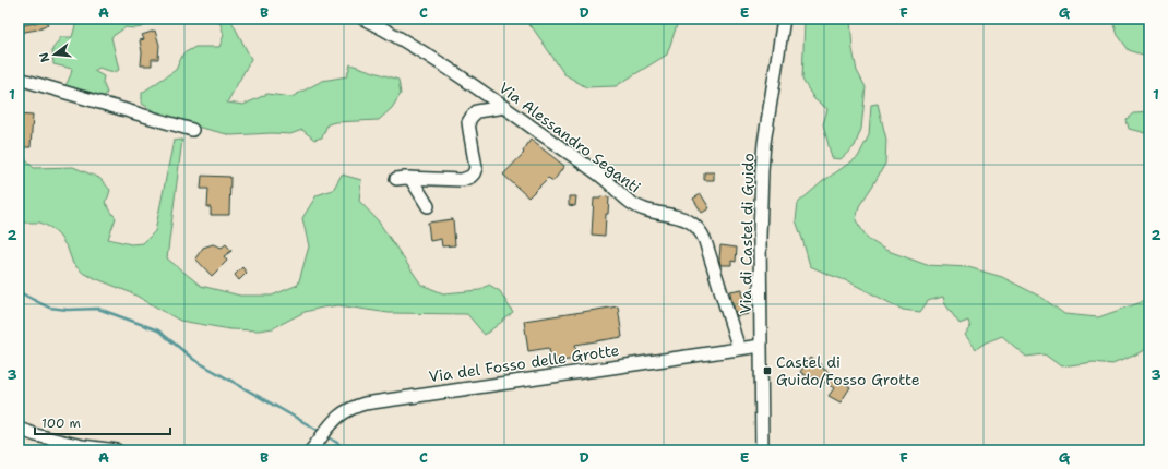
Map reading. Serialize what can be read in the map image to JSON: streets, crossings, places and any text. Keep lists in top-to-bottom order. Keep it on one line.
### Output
{"streets":{"street":["Via Alessandro Seganti","Via di Castel di Guido","Via del Fosso delle Grotte"]},"crossings":[["Via Alessandro Seganti","Via del Fosso delle Grotte"],["Via di Castel di Guido","Via del Fosso delle Grotte"]],"places":{"transit":["Castel di Guido/Fosso Grotte"]},"scale_bar":"100 m","north":"left","grid":{"columns":["A","B","C","D","E","F","G"],"rows":["1","2","3"]}}
